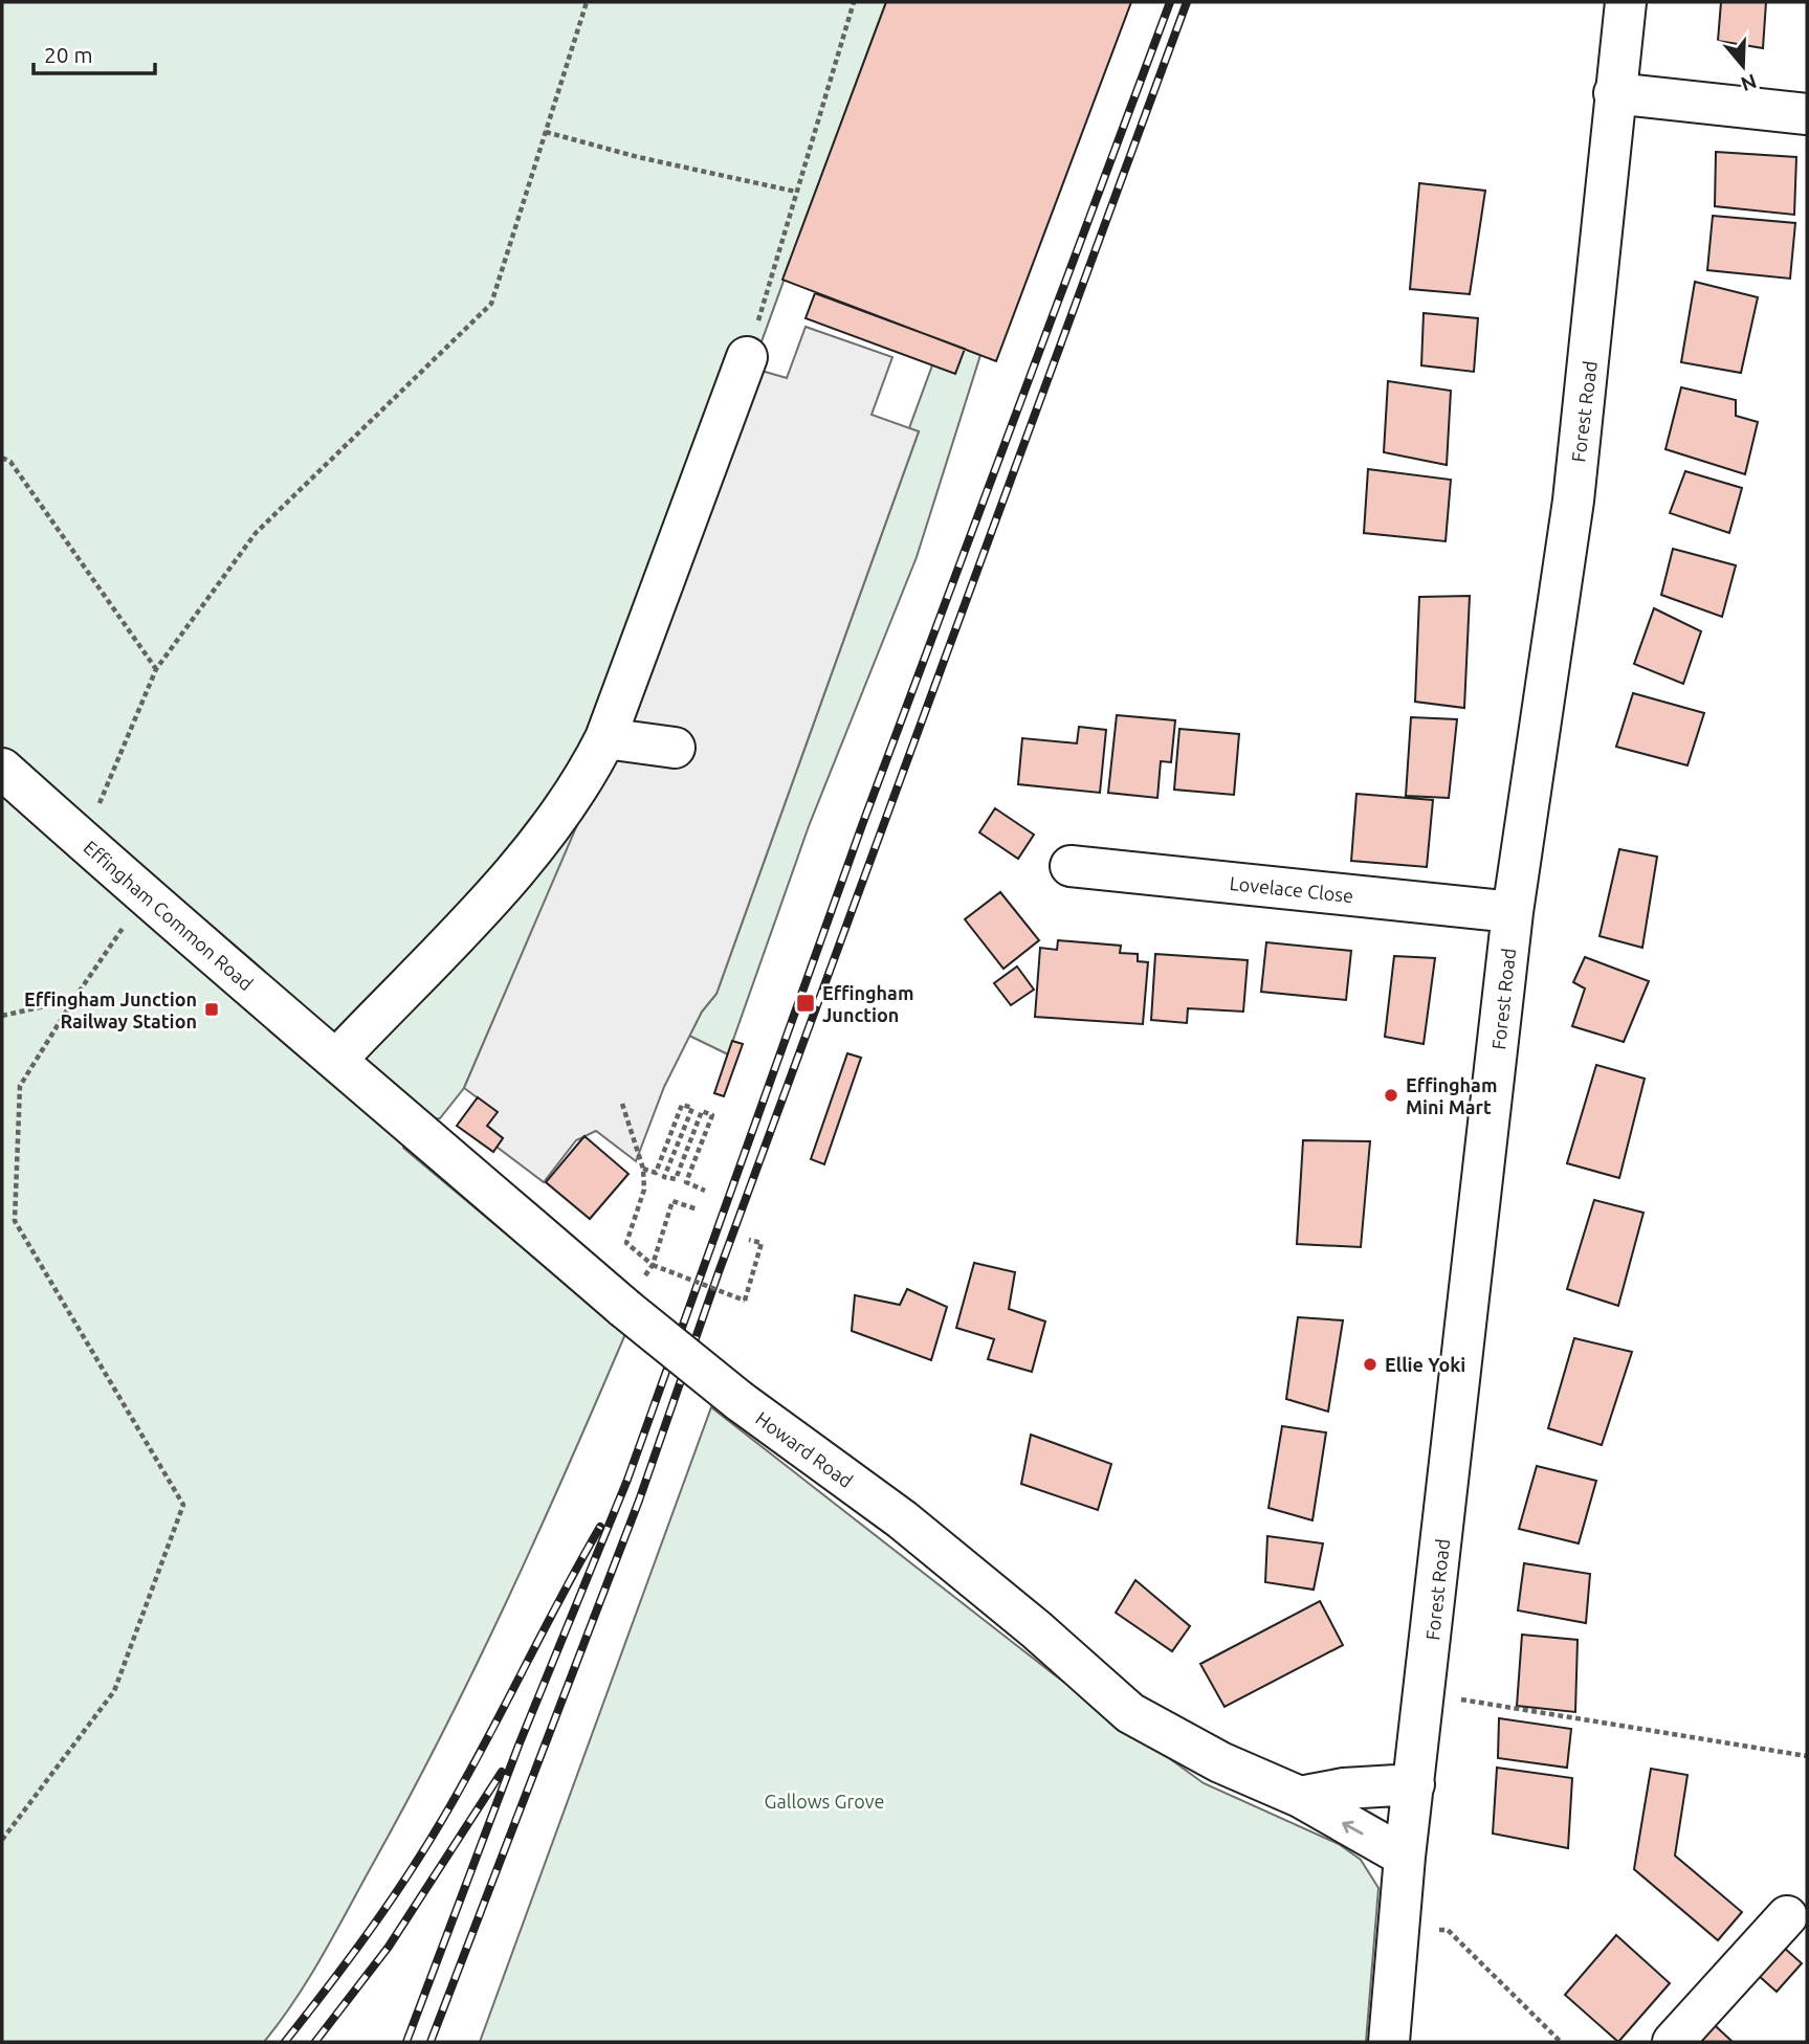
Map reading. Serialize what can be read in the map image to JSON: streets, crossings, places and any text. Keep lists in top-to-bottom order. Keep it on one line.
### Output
{"streets":{"street":["Forest Road","Lovelace Close","Effingham Common Road","Howard Road"]},"crossings":[["Forest Road","Lovelace Close"],["Forest Road","Howard Road"],["Effingham Common Road","Howard Road"]],"parks":["Gallows Grove"],"places":{"transit":["Effingham Junction","Effingham Junction Railway Station"],"other":["Effingham Mini Mart","Ellie Yoki"]},"scale_bar":"20 m","north":"bottom"}
